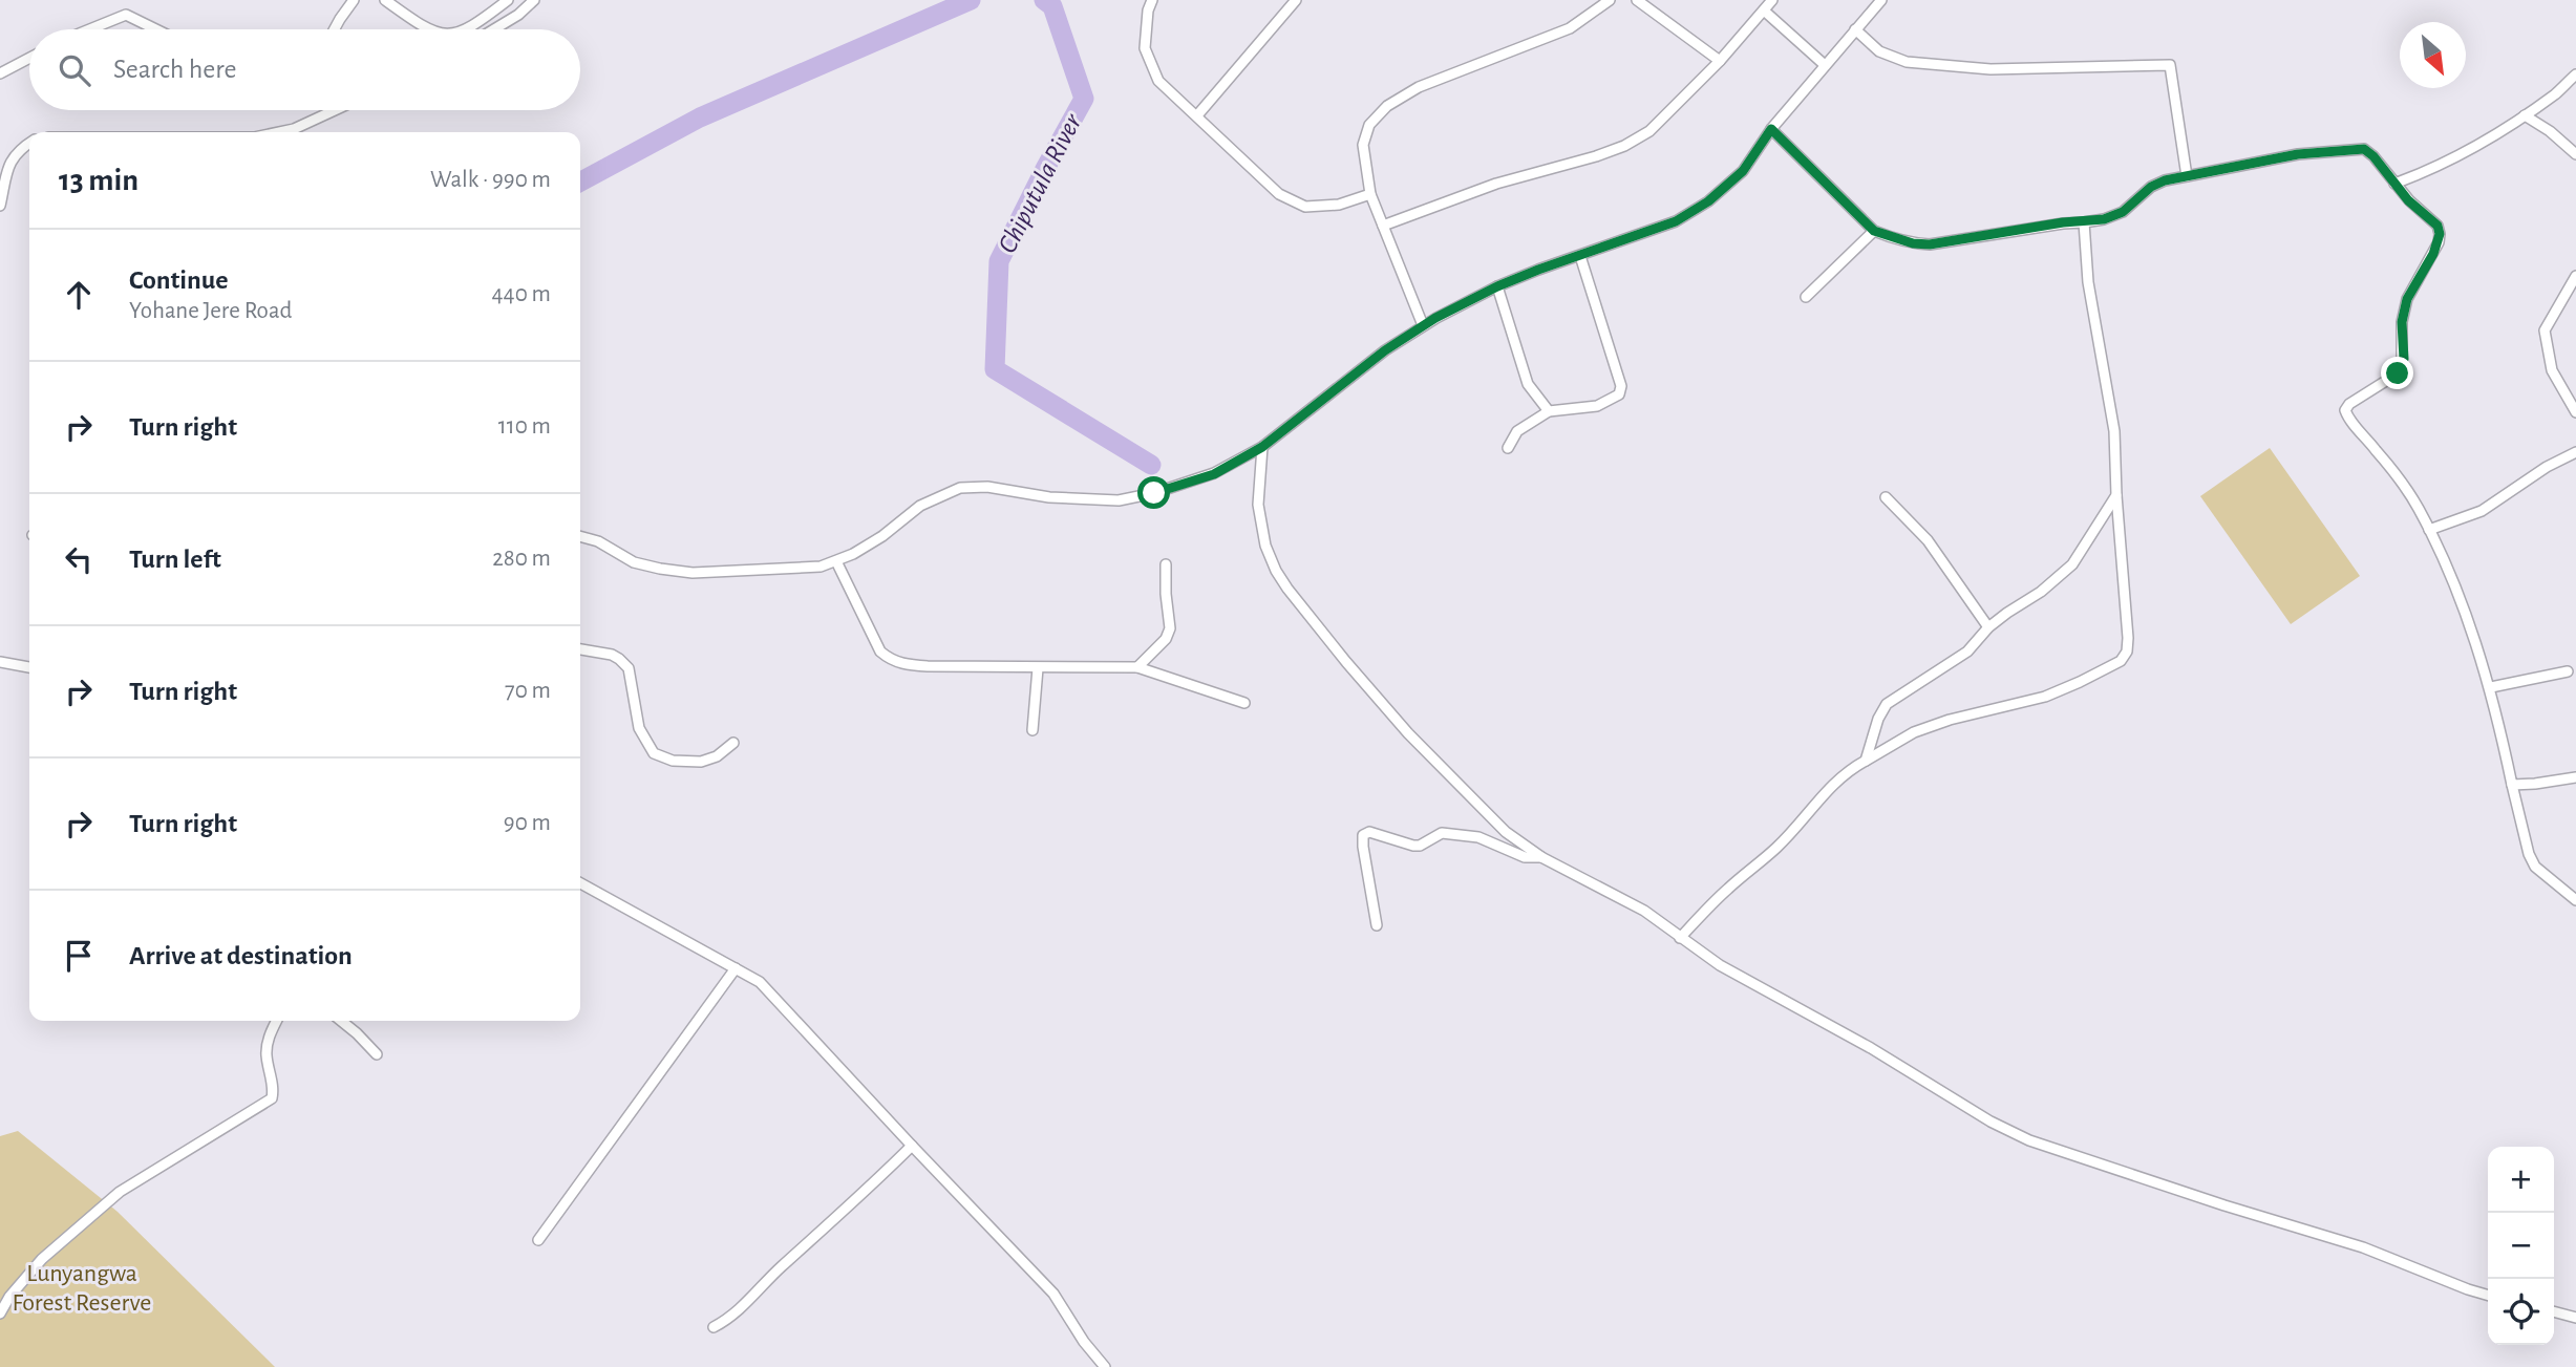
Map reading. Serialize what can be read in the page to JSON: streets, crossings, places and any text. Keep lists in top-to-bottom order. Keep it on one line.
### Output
{"water":["Chiputula River"],"parks":["Lunyangwa Forest Reserve"],"north":"bottom right","page":{"search":"Search here","heading":["13 min","Walk · 990 m"],"list":[["Continue","Yohane Jere Road","440 m"],["Turn right","110 m"],["Turn left","280 m"],["Turn right","70 m"],["Turn right","90 m"],"Arrive at destination"],"map_buttons":["+","−"]}}
